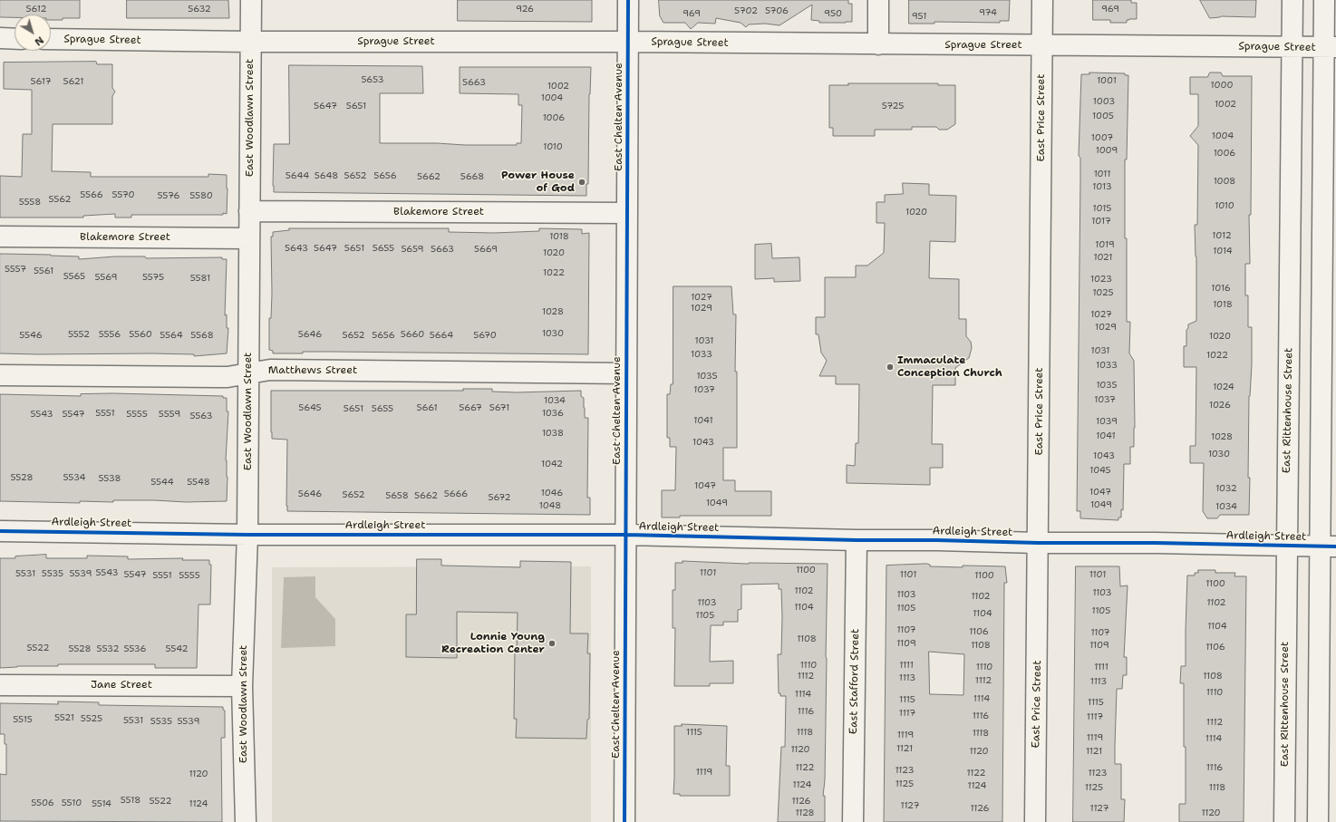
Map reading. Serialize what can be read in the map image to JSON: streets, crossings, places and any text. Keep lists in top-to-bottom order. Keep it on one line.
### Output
{"streets":{"street":["Sprague Street","East Chelten Avenue","East Woodlawn Street","East Price Street","Blakemore Street","Matthews Street","East Rittenhouse Street","Ardleigh Street","East Stafford Street","Jane Street"]},"crossings":[["Sprague Street","East Chelten Avenue"],["Sprague Street","East Woodlawn Street"],["Sprague Street","East Price Street"],["Sprague Street","East Rittenhouse Street"],["East Chelten Avenue","Blakemore Street"],["East Chelten Avenue","Matthews Street"],["East Chelten Avenue","Ardleigh Street"],["East Woodlawn Street","Blakemore Street"],["East Woodlawn Street","Matthews Street"],["East Woodlawn Street","Ardleigh Street"],["East Woodlawn Street","Jane Street"],["East Price Street","Ardleigh Street"],["East Rittenhouse Street","Ardleigh Street"],["Ardleigh Street","East Stafford Street"]],"places":["Power House of God","Immaculate Conception Church","Lonnie Young Recreation Center"],"house_numbers":["5612","5632","926","969","5702","5706","974","969","950","951","5653","1001","5617","5621","5663","1000","1002","1004","1003","1002","5647","5651","5725","1005","1006","1004","1007","1010","1009","1006","1011","5644","5648","5652","5656","5662","5668","1008","1013","5566","5570","5576","5580","5562","5558","1010","1015","1020","1017","1012","1018","1019","5643","5647","5651","5655","5659","5663","5669","1014","1020","1021","5557","5561","1022","5565","5569","5575","5581","1023","1016","1025","1027","1018","1029","1028","1027","1029","1030","5552","5556","5560","5646","5660","5546","5564","5568","5652","5656","5664","5670","1020","1031","1031","1033","1022","1033","1035","1035","1024","1037","1037","1034","1026","5645","5661","5667","5671","5651","5655","5551","1036","5543","5547","5555","5559","5563","1041","1039","1038","1041","1028","1043","1030","1043","1042","1045","5528","5534","5538","5544","5548","1047","1032","1047","1046","5646","5666","5652","5658","5662","5672","1049","1049","1048","1034","1100","5543","1101","5531","5535","5539","5547","1101","1101","5551","5555","1100","1100","1102","1103","1103","1102","1103","1102","1104","1105","1105","1104","1105","1104","1107","1106","1107","1108","1109","1108","1109","1106","5522","5528","5532","5536","5542","1110","1111","1110","1111","1112","1108","1113","1112","1113","1110","1114","1114","1115","1115","1116","1117","1116","1117","5521","5525","5515","5531","5535","5539","1112","1115","1118","1118","1119","1119","1114","1121","1120","1120","1121","1122","1116","1123","1119","1122","1123","1120","1125","1124","1124","1125","1118","5518","5522","1126","5506","5510","5514","1124","1127","1126","1127","1128","1120"],"north":"bottom right"}
